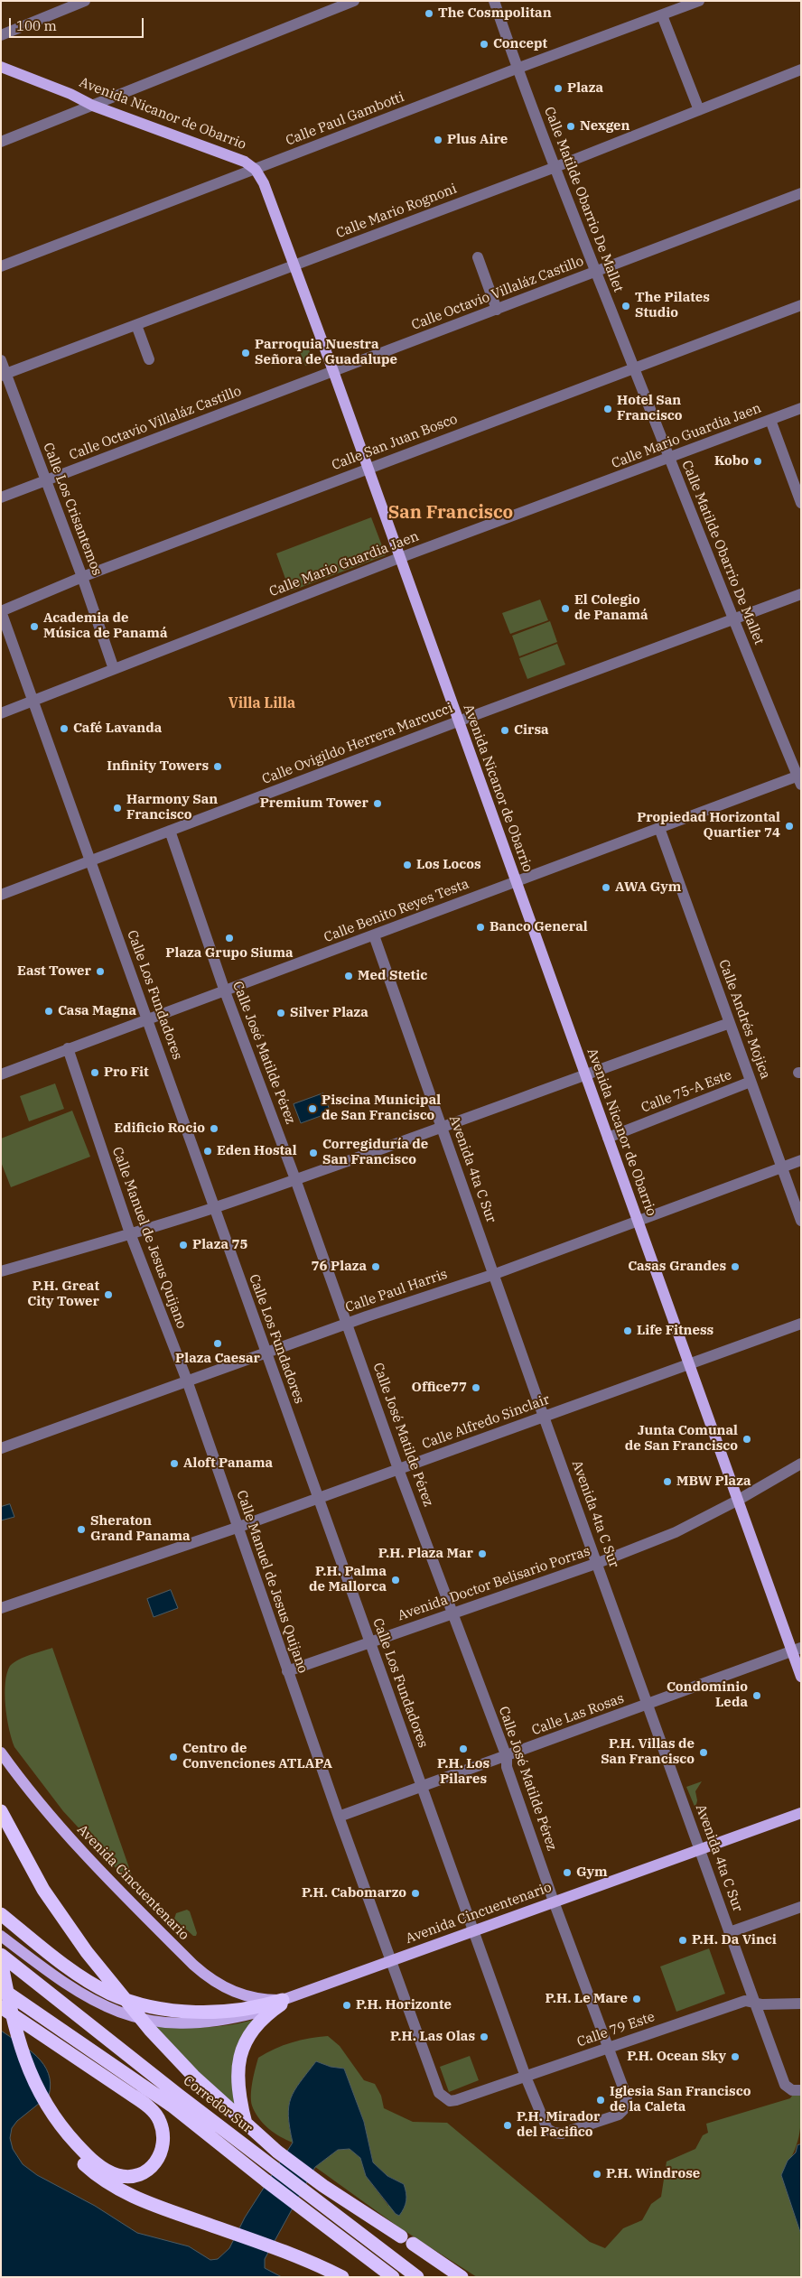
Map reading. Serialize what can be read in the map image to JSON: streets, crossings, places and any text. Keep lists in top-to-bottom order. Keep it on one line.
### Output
{"streets":{"highway":["Corredor Sur"],"main road":["Avenida Nicanor de Obarrio","Avenida Cincuentenario"],"street":["Calle Paul Gambotti","Calle Matilde Obarrio De Mallet","Calle Mario Rognoni","Calle Octavio Villaláz Castillo","Calle Mario Guardia Jaen","Calle San Juan Bosco","Calle Los Crisantemos","Calle Ovigildo Herrera Marcucci","Calle Benito Reyes Testa","Calle Los Fundadores","Calle Andrés Mojica","Calle José Matilde Pérez","Calle 75-A Este","Avenida 4ta C Sur","Calle Manuel de Jesus Quijano","Calle Paul Harris","Calle Alfredo Sinclair","Avenida Doctor Belisario Porras","Calle Las Rosas","Calle 79 Este"]},"crossings":[["Avenida Nicanor de Obarrio","Calle Paul Gambotti"],["Avenida Nicanor de Obarrio","Calle Mario Rognoni"],["Avenida Nicanor de Obarrio","Calle Octavio Villaláz Castillo"],["Avenida Nicanor de Obarrio","Calle Mario Guardia Jaen"],["Avenida Nicanor de Obarrio","Calle San Juan Bosco"],["Avenida Nicanor de Obarrio","Calle Ovigildo Herrera Marcucci"],["Avenida Nicanor de Obarrio","Calle Benito Reyes Testa"],["Avenida Nicanor de Obarrio","Calle 75-A Este"],["Avenida Nicanor de Obarrio","Calle Paul Harris"],["Avenida Nicanor de Obarrio","Calle Alfredo Sinclair"],["Avenida Nicanor de Obarrio","Avenida Doctor Belisario Porras"],["Avenida Nicanor de Obarrio","Calle Las Rosas"],["Calle Paul Gambotti","Calle Matilde Obarrio De Mallet"],["Calle Matilde Obarrio De Mallet","Calle Mario Rognoni"],["Calle Matilde Obarrio De Mallet","Calle Octavio Villaláz Castillo"],["Calle Matilde Obarrio De Mallet","Calle Mario Guardia Jaen"],["Calle Matilde Obarrio De Mallet","Calle San Juan Bosco"],["Calle Matilde Obarrio De Mallet","Calle Ovigildo Herrera Marcucci"],["Calle Matilde Obarrio De Mallet","Calle Benito Reyes Testa"],["Calle Mario Rognoni","Calle Los Crisantemos"],["Calle Octavio Villaláz Castillo","Calle Los Crisantemos"],["Calle Mario Guardia Jaen","Calle Los Crisantemos"],["Calle Mario Guardia Jaen","Calle Los Fundadores"],["Calle San Juan Bosco","Calle Los Crisantemos"],["Calle San Juan Bosco","Calle Los Fundadores"],["Calle Ovigildo Herrera Marcucci","Calle Los Fundadores"],["Calle Ovigildo Herrera Marcucci","Calle José Matilde Pérez"],["Calle Benito Reyes Testa","Calle Los Fundadores"],["Calle Benito Reyes Testa","Calle Andrés Mojica"],["Calle Benito Reyes Testa","Calle José Matilde Pérez"],["Calle Benito Reyes Testa","Avenida 4ta C Sur"],["Calle Benito Reyes Testa","Calle Manuel de Jesus Quijano"],["Calle Los Fundadores","Calle José Matilde Pérez"],["Calle Los Fundadores","Calle Paul Harris"],["Calle Los Fundadores","Calle Alfredo Sinclair"],["Calle Los Fundadores","Avenida Doctor Belisario Porras"],["Calle Los Fundadores","Calle Las Rosas"],["Calle Los Fundadores","Avenida Cincuentenario"],["Calle Los Fundadores","Calle 79 Este"],["Calle Andrés Mojica","Calle 75-A Este"],["Calle Andrés Mojica","Calle Paul Harris"],["Calle José Matilde Pérez","Calle Paul Harris"],["Calle José Matilde Pérez","Calle Alfredo Sinclair"],["Calle José Matilde Pérez","Avenida Doctor Belisario Porras"],["Calle José Matilde Pérez","Calle Las Rosas"],["Calle José Matilde Pérez","Avenida Cincuentenario"],["Calle José Matilde Pérez","Calle 79 Este"],["Avenida 4ta C Sur","Calle Paul Harris"],["Avenida 4ta C Sur","Calle Alfredo Sinclair"],["Avenida 4ta C Sur","Avenida Doctor Belisario Porras"],["Avenida 4ta C Sur","Calle Las Rosas"],["Avenida 4ta C Sur","Avenida Cincuentenario"],["Avenida 4ta C Sur","Calle 79 Este"],["Calle Manuel de Jesus Quijano","Calle Paul Harris"],["Calle Manuel de Jesus Quijano","Calle Alfredo Sinclair"],["Calle Manuel de Jesus Quijano","Avenida Doctor Belisario Porras"],["Calle Manuel de Jesus Quijano","Calle Las Rosas"],["Calle Manuel de Jesus Quijano","Avenida Cincuentenario"],["Calle Manuel de Jesus Quijano","Calle 79 Este"]],"districts":["San Francisco","Villa Lilla"],"places":["The Cosmpolitan","Concept","Plaza","Nexgen","Plus Aire","The Pilates Studio","Parroquia Nuestra Señora de Guadalupe","Hotel San Francisco","Kobo","El Colegio de Panamá","Academia de Música de Panamá","Café Lavanda","Cirsa","Infinity Towers","Premium Tower","Harmony San Francisco","Propiedad Horizontal Quartier 74","Los Locos","AWA Gym","Banco General","Plaza Grupo Siuma","East Tower","Med Stetic","Casa Magna","Silver Plaza","Pro Fit","Piscina Municipal de San Francisco","Edificio Rocio","Eden Hostal","Corregiduría de San Francisco","Plaza 75","76 Plaza","Casas Grandes","P.H. Great City Tower","Life Fitness","Plaza Caesar","Office77","Junta Comunal de San Francisco","Aloft Panama","MBW Plaza","Sheraton Grand Panama","P.H. Plaza Mar","P.H. Palma de Mallorca","Condominio Leda","P.H. Los Pilares","P.H. Villas de San Francisco","Centro de Convenciones ATLAPA","Gym","P.H. Cabomarzo","P.H. Da Vinci","P.H. Le Mare","P.H. Horizonte","P.H. Las Olas","P.H. Ocean Sky","Iglesia San Francisco de la Caleta","P.H. Mirador del Pacifico","P.H. Windrose"],"scale_bar":"100 m"}
